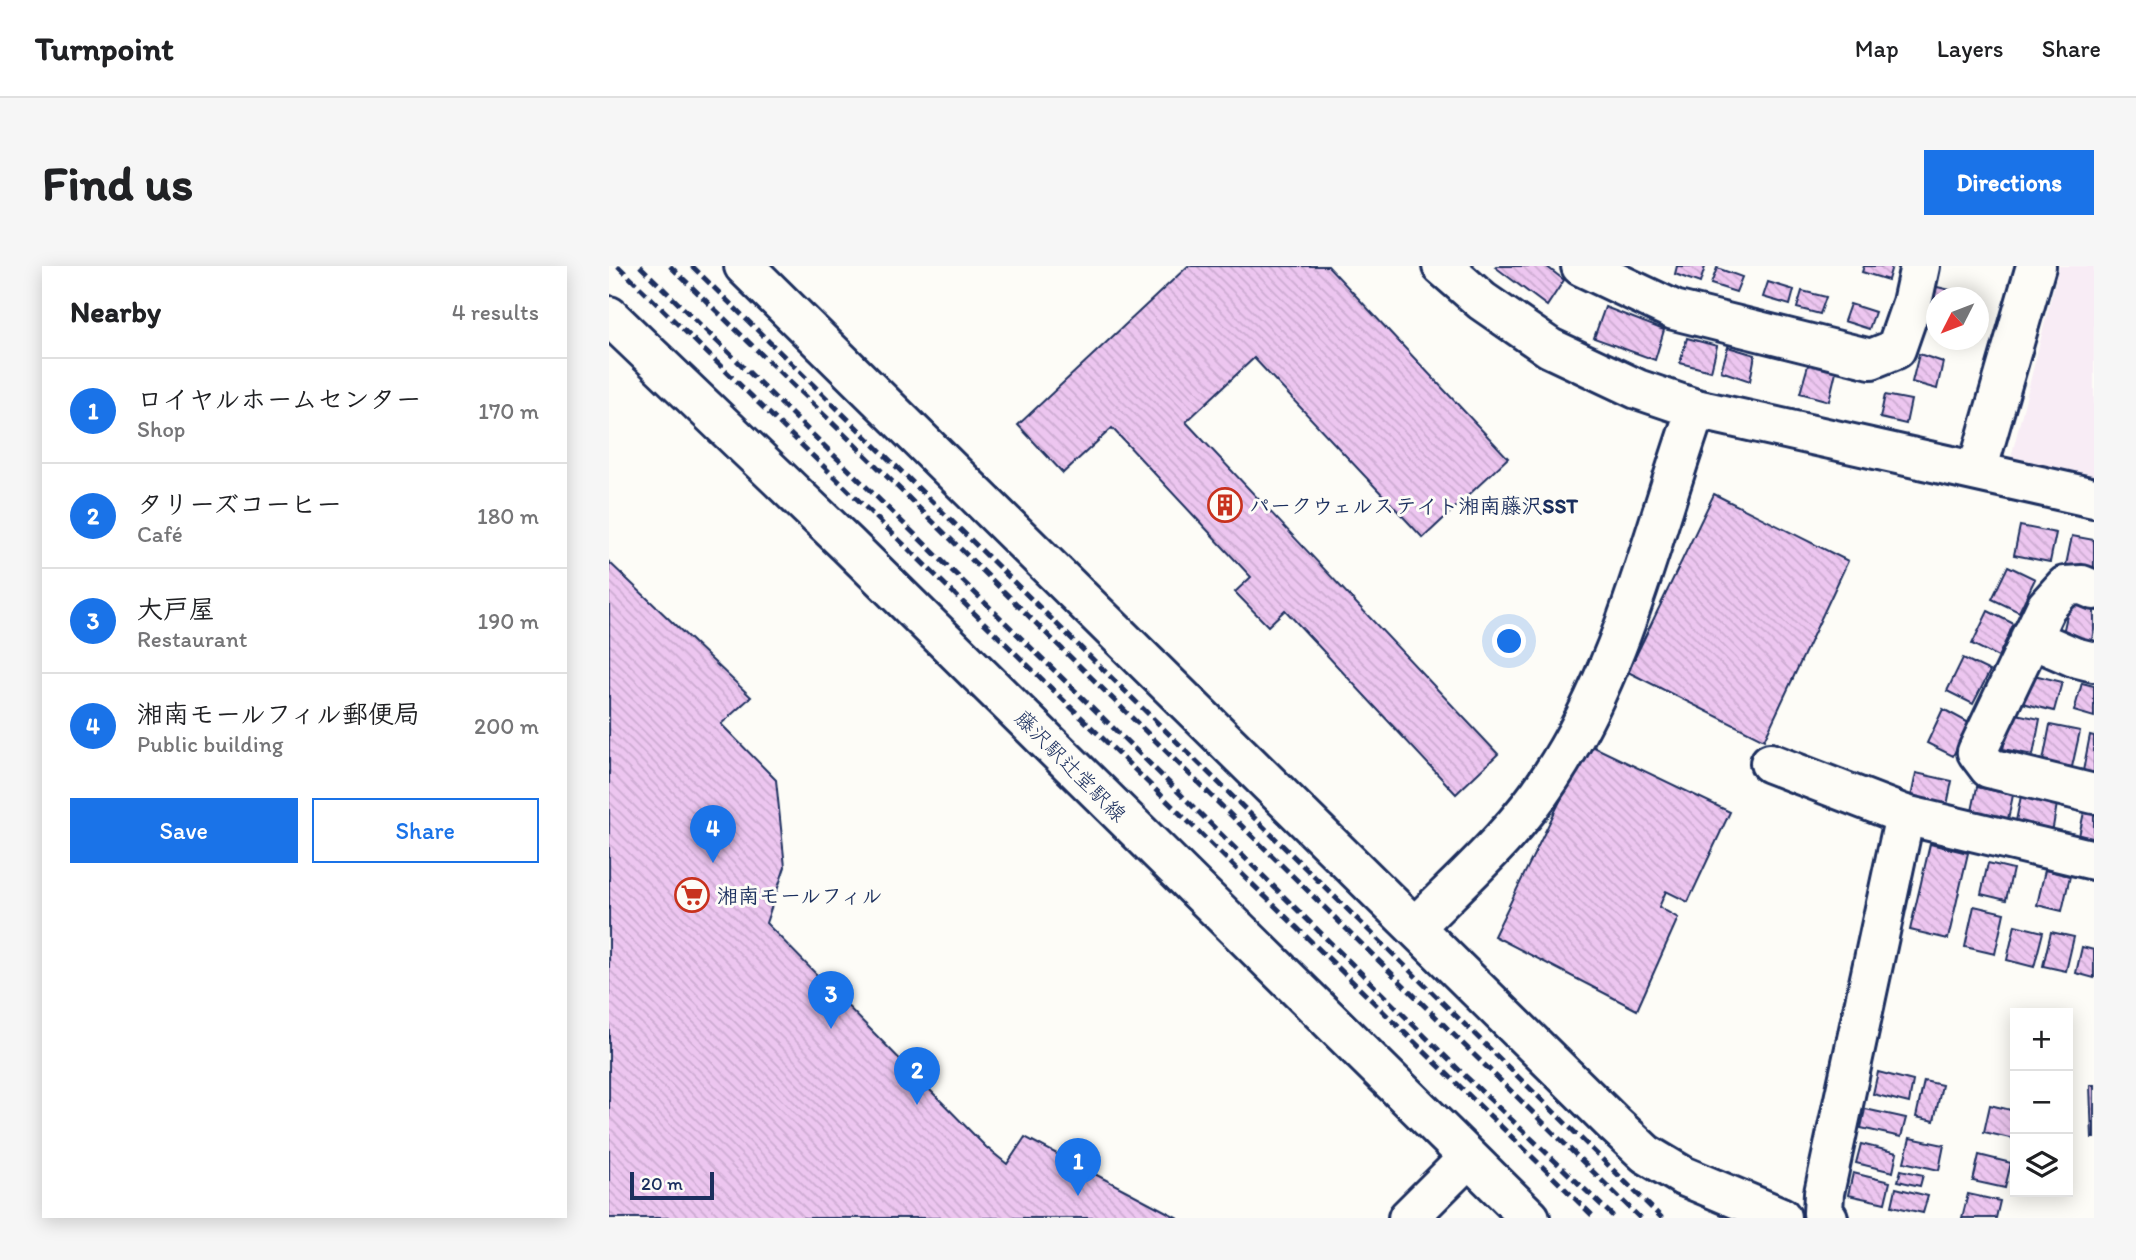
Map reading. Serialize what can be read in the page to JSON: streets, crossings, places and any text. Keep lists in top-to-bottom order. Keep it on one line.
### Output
{"streets":{"street":["藤沢駅辻堂駅線"]},"places":{"building":["パークウェルステイト湘南藤沢SST"],"supermarket":["湘南モールフィル"]},"scale_bar":"20 m","north":"bottom left","page":{"header":"Turnpoint","nav":["Map","Layers","Share"],"buttons":["Directions",["Save","Share"]],"title":"Find us","heading":["Nearby","4 results"],"list":[{"mark":"1","name":"ロイヤルホームセンター","note":"Shop","value":"170 m"},{"mark":"2","name":"タリーズコーヒー","note":"Café","value":"180 m"},{"mark":"3","name":"大戸屋","note":"Restaurant","value":"190 m"},{"mark":"4","name":"湘南モールフィル郵便局","note":"Public building","value":"200 m"}],"pins":["4","3","2","1"],"map_buttons":["+","−"],"scale":"20 m"}}
